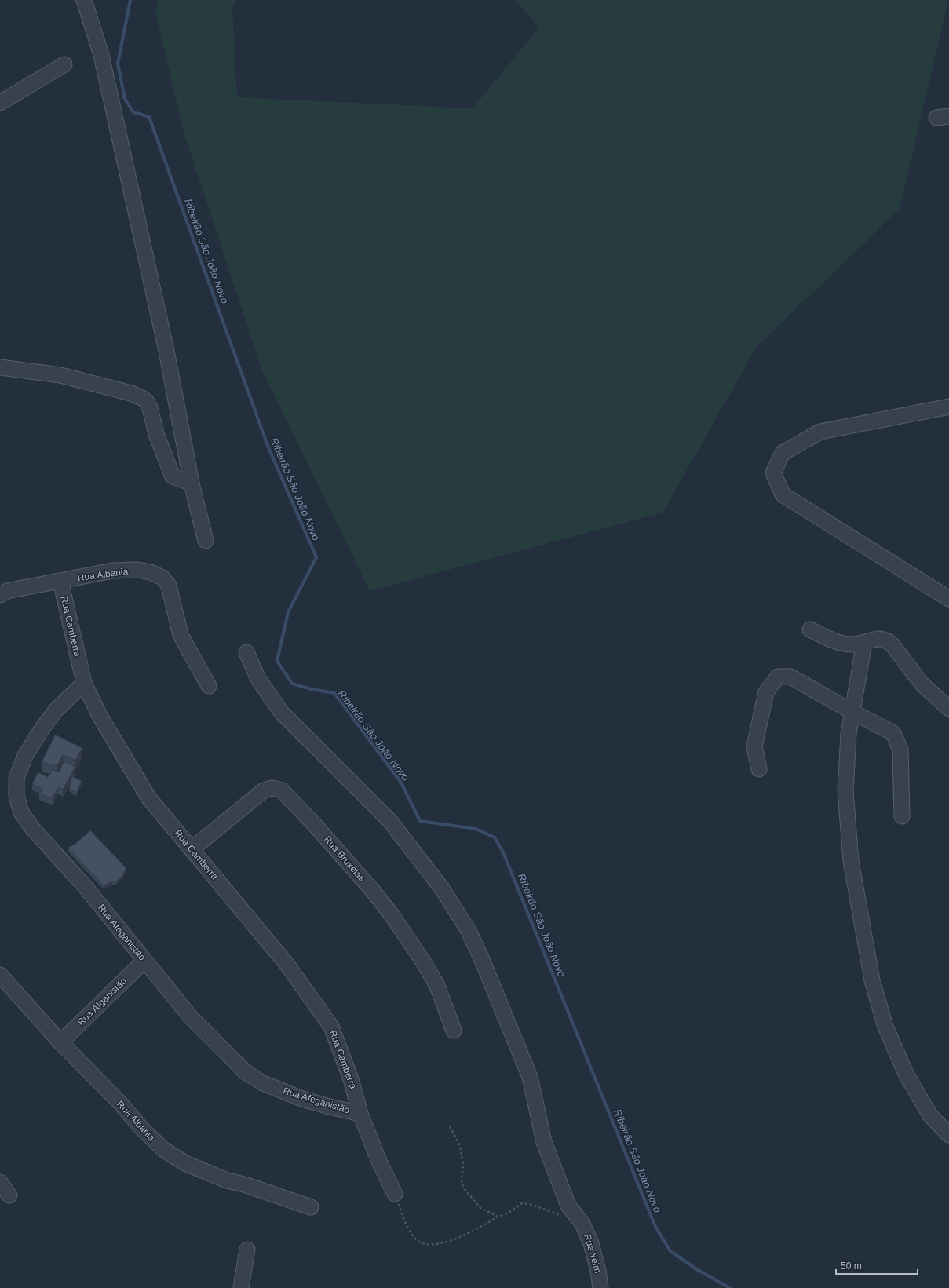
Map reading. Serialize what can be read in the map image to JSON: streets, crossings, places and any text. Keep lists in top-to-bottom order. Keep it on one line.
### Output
{"streets":{"street":["Rua Albania","Rua Camberra","Rua Bruxelas","Rua Afeganistão","Rua Afganistão","Rua Yeim"]},"crossings":[["Rua Albania","Rua Camberra"],["Rua Albania","Rua Afganistão"],["Rua Camberra","Rua Bruxelas"],["Rua Camberra","Rua Afeganistão"],["Rua Afeganistão","Rua Afganistão"]],"water":["Ribeirão São João Novo"],"scale_bar":"50 m"}
